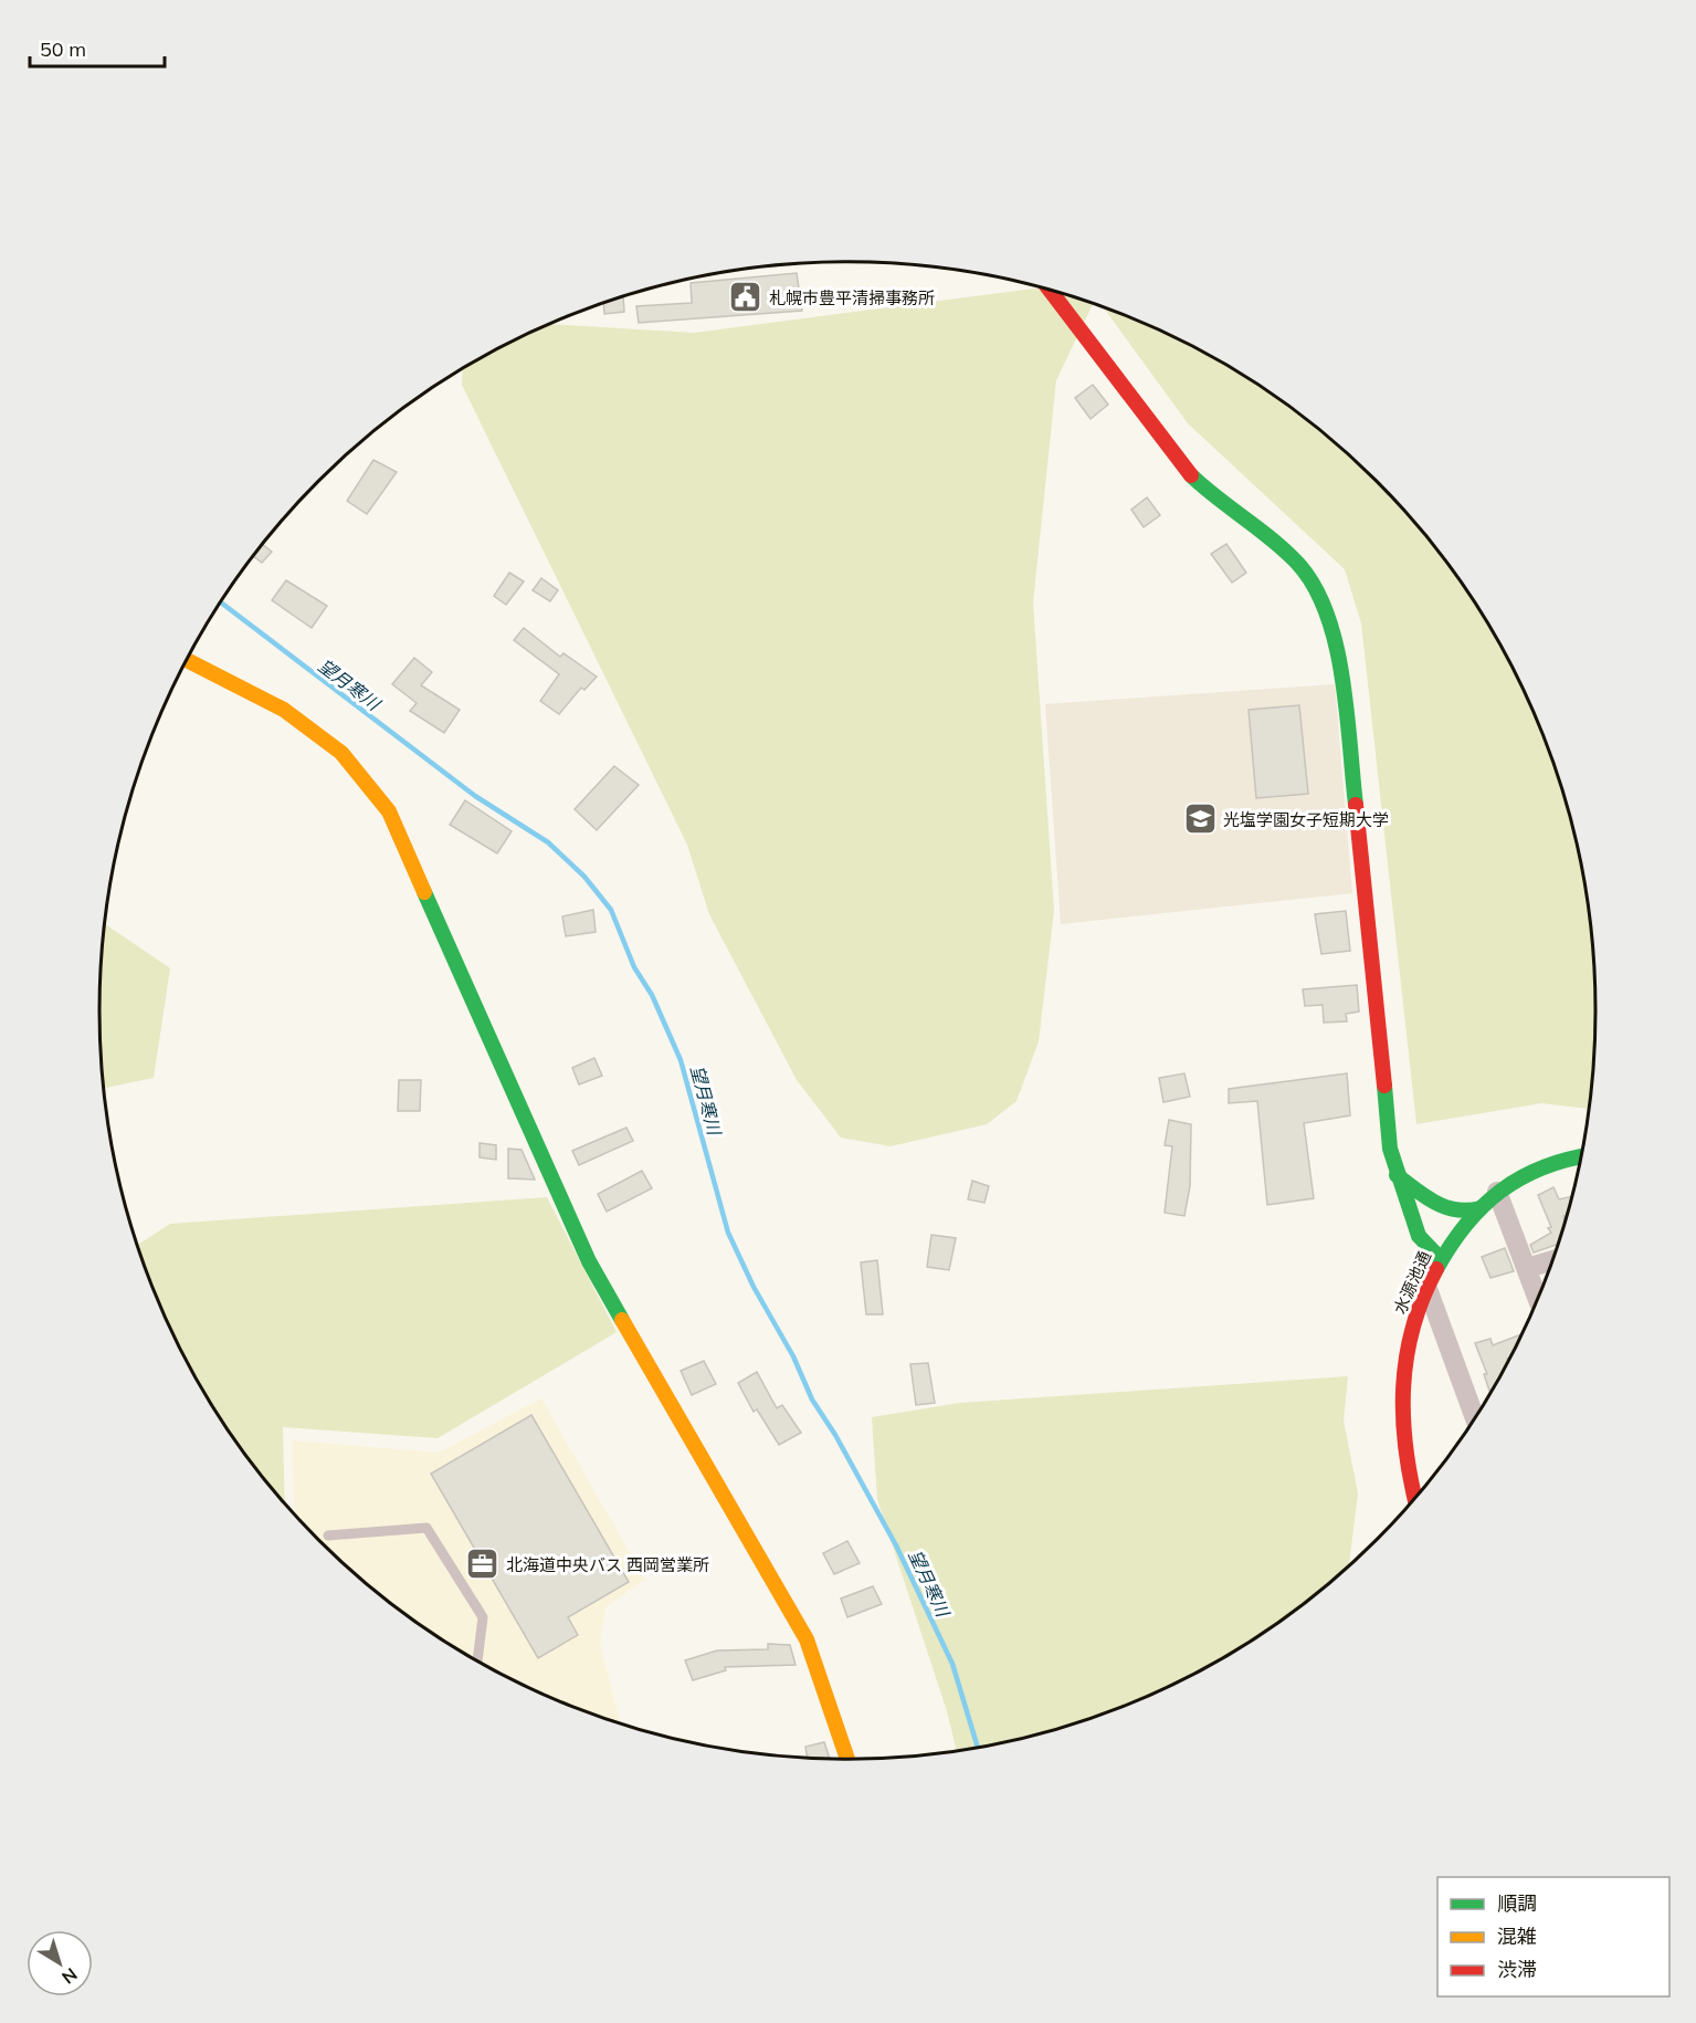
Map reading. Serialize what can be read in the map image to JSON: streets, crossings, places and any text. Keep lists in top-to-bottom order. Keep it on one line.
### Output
{"streets":{"street":["水源池通"]},"water":["望月寒川"],"places":{"public building":["札幌市豊平清掃事務所"],"school or university":["光塩学園女子短期大学"],"office":["北海道中央バス 西岡営業所"]},"legend":["順調","混雑","渋滞"],"scale_bar":"50 m","north":"bottom right"}
